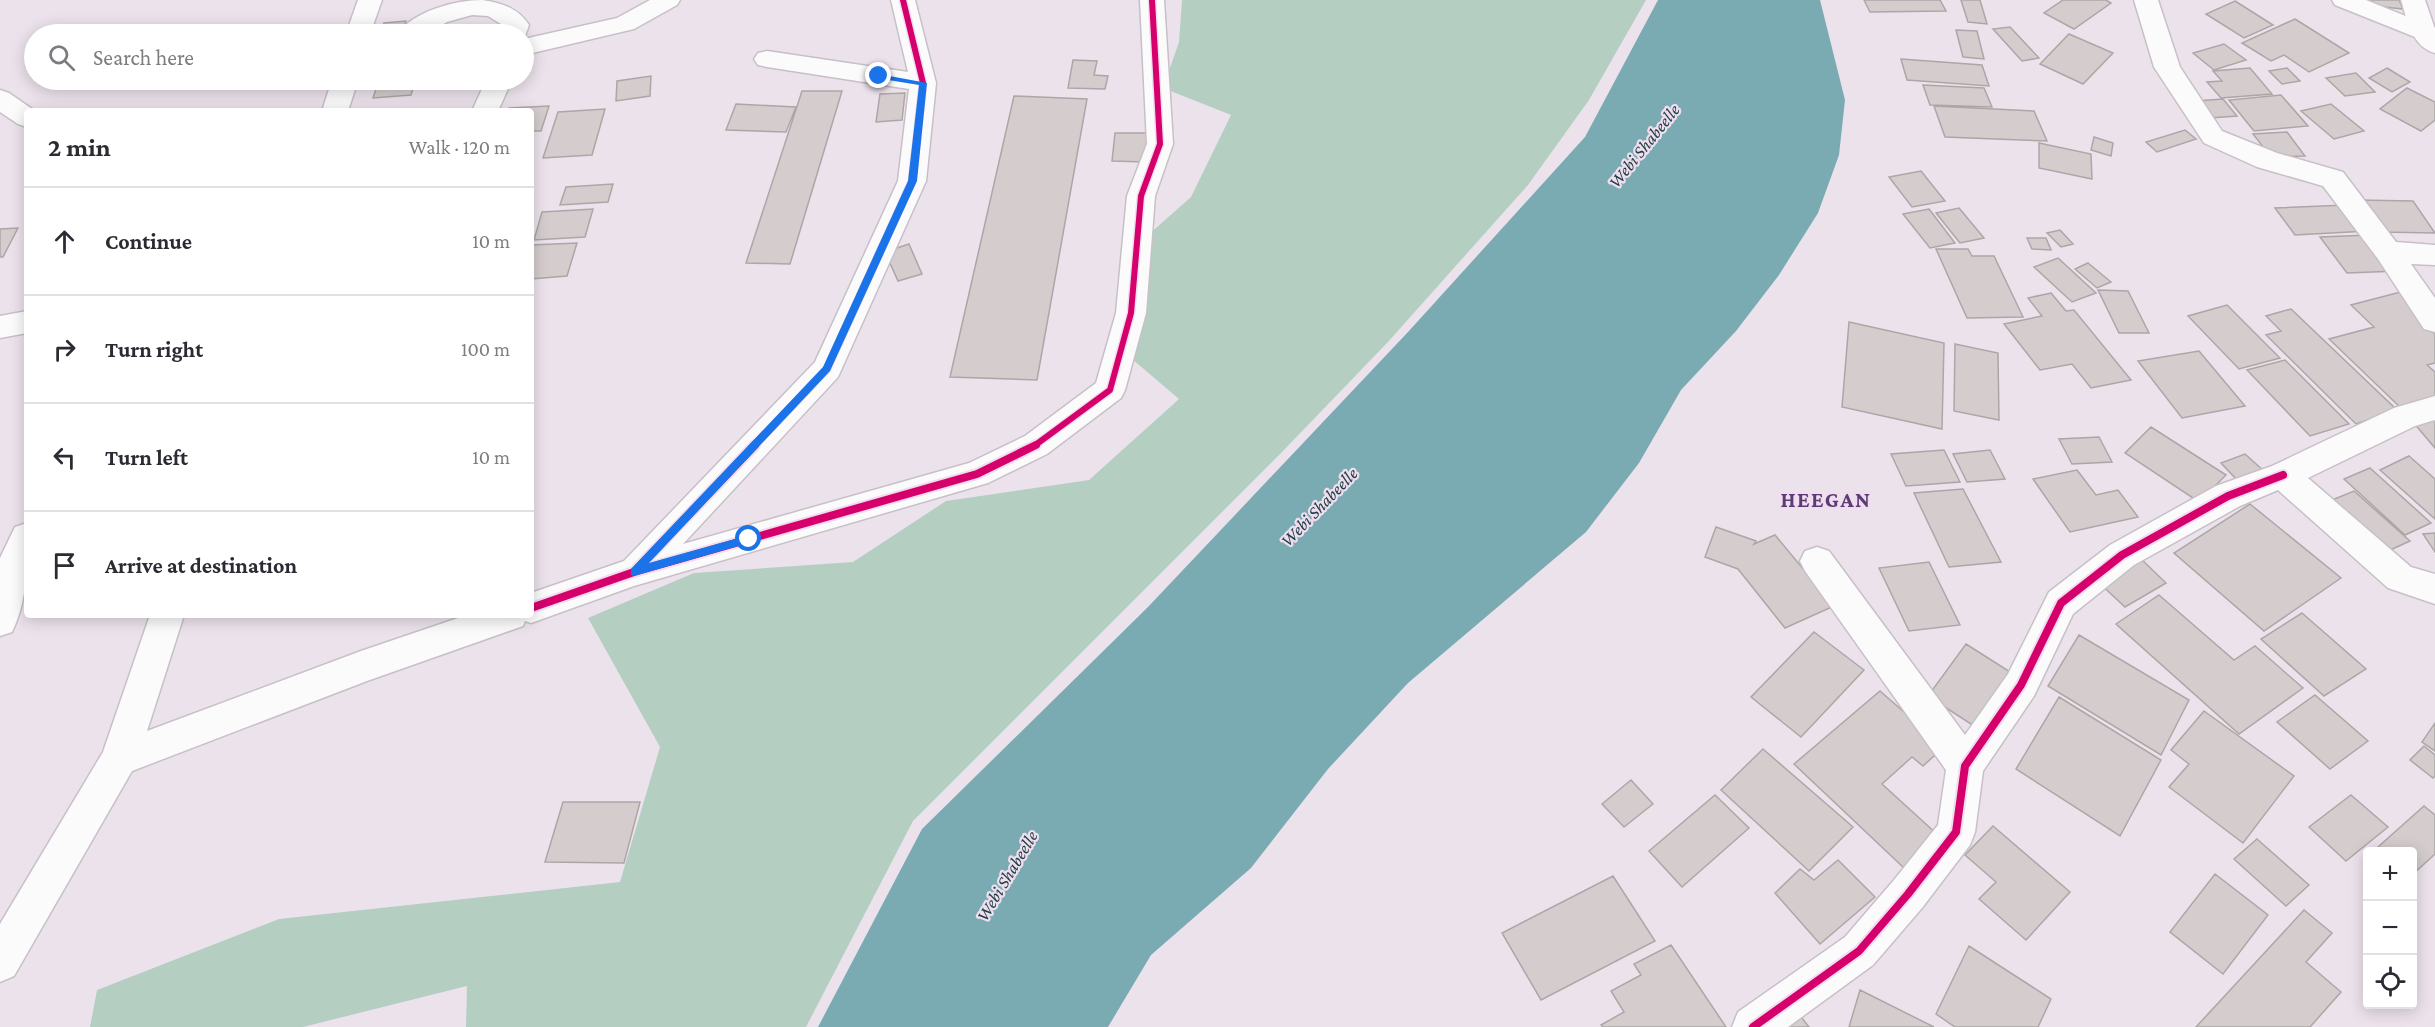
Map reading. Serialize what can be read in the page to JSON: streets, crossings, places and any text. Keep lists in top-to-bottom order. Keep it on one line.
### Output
{"districts":["HEEGAN"],"water":["Webi Shabeelle"],"page":{"search":"Search here","heading":["2 min","Walk · 120 m"],"list":[["Continue","10 m"],["Turn right","100 m"],["Turn left","10 m"],"Arrive at destination"],"map_buttons":["+","−"]}}
